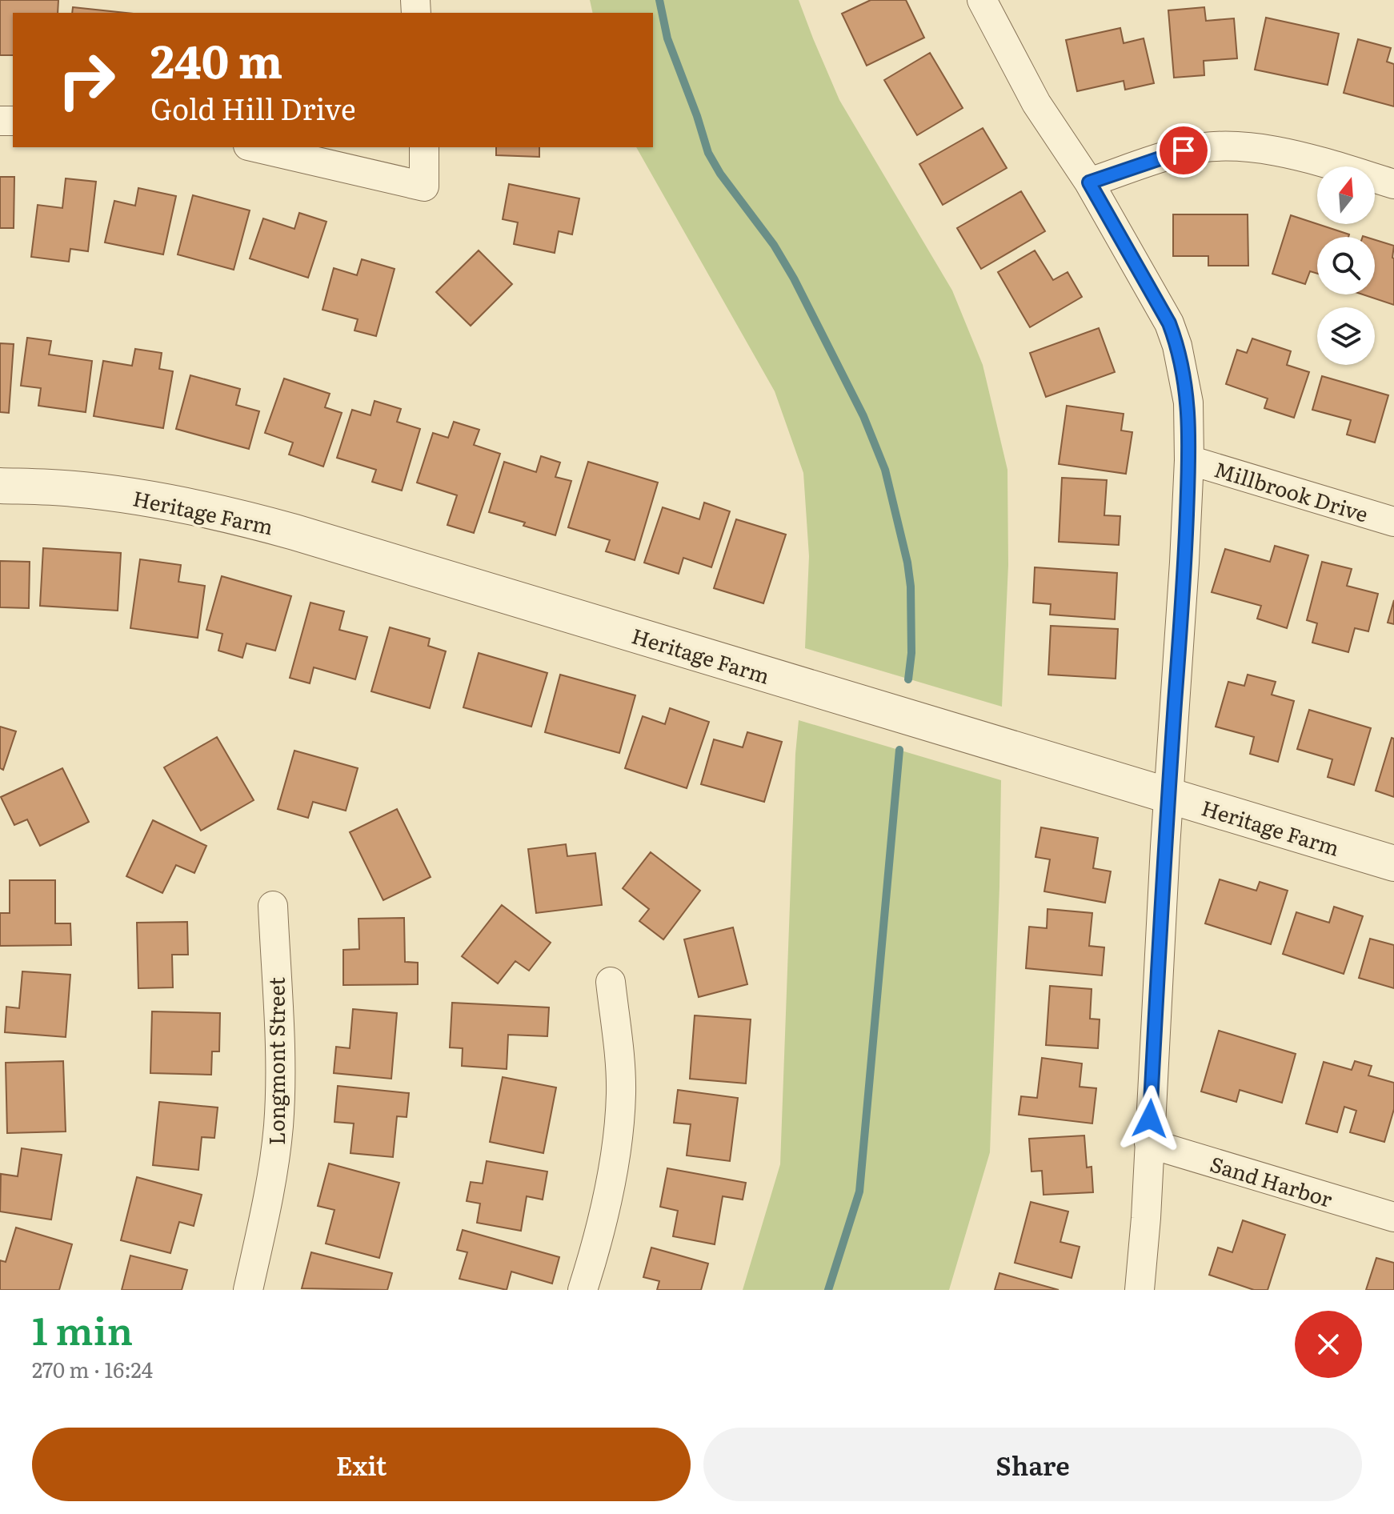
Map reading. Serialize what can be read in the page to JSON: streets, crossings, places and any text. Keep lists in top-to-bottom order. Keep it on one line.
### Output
{"streets":{"street":["Millbrook Drive","Heritage Farm","Longmont Street","Sand Harbor"]},"north":"top","page":{"turn":["240 m","Gold Hill Drive"],"heading":["1 min","270 m · 16:24"],"buttons":["Exit","Share"]}}
